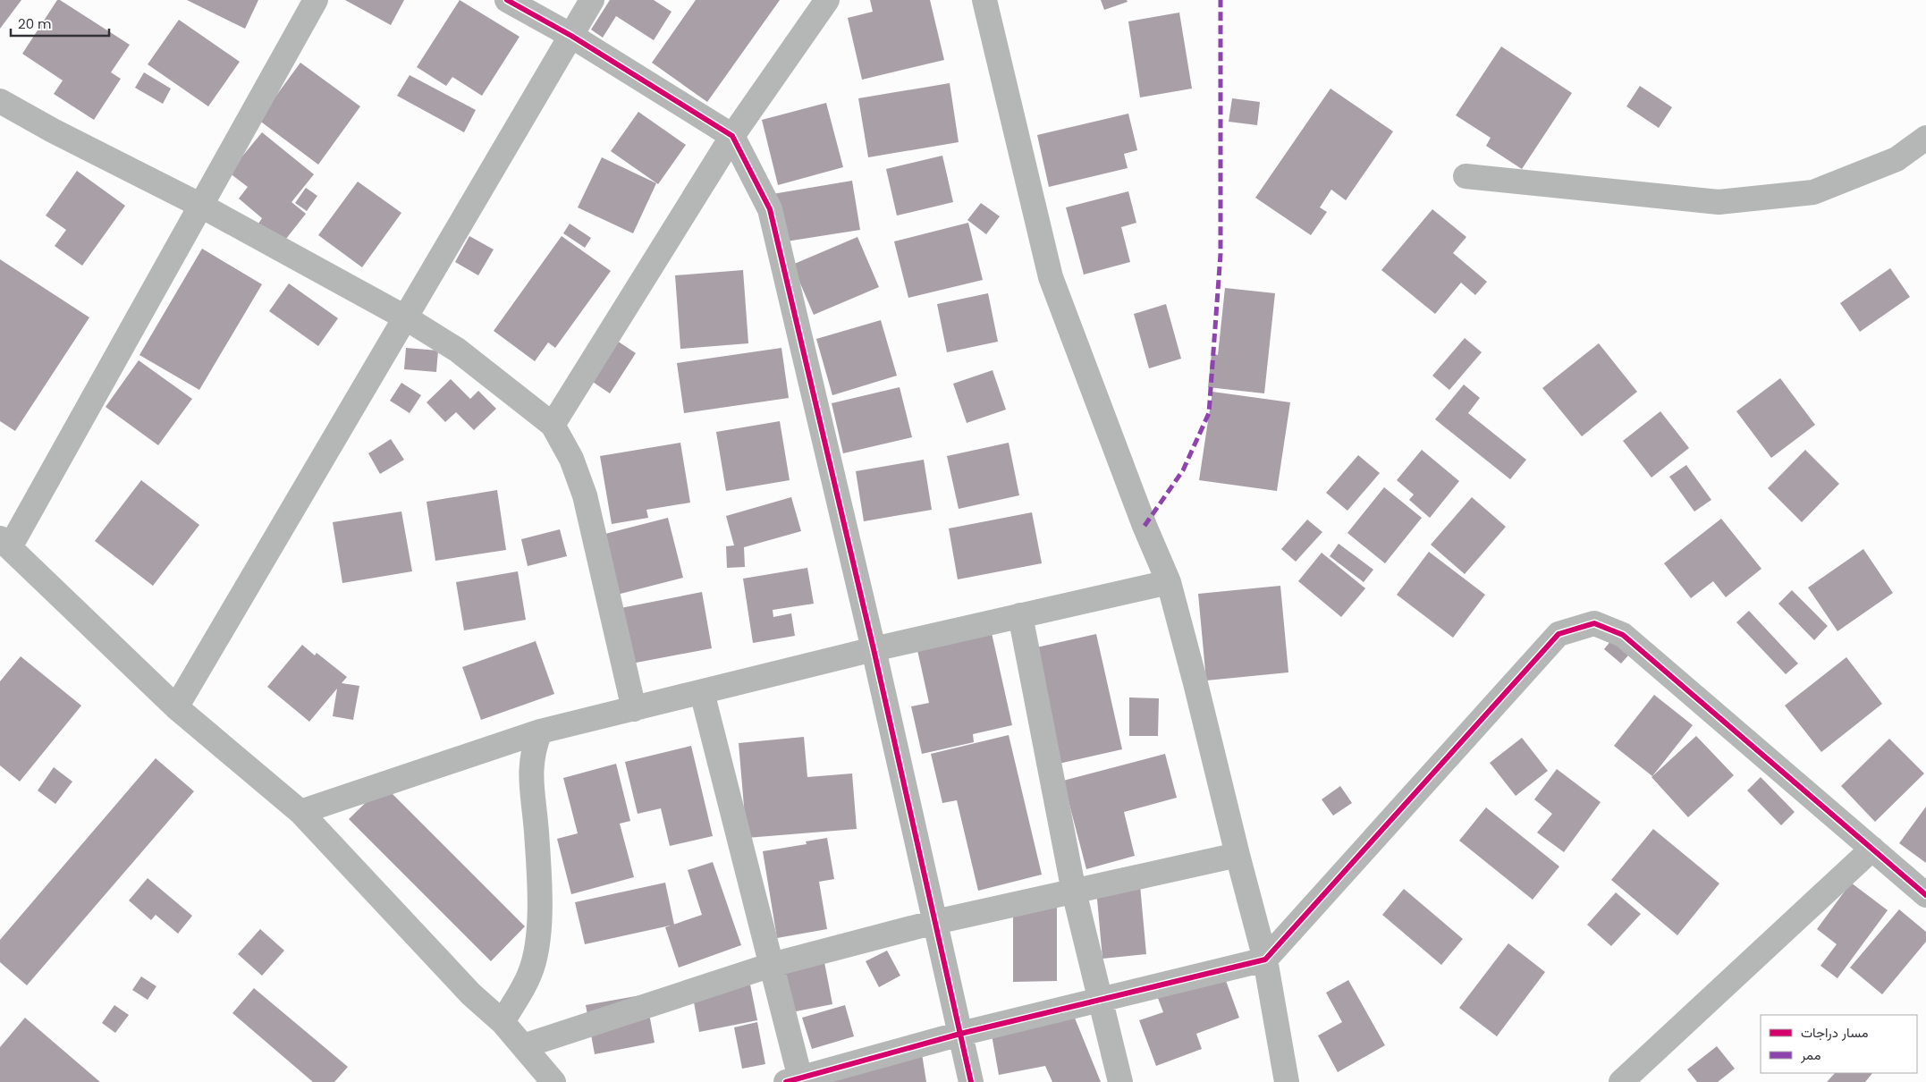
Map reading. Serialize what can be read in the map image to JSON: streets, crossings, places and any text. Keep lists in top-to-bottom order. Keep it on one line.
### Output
{"legend":["مسار دراجات","ممر"],"scale_bar":"20 m"}
